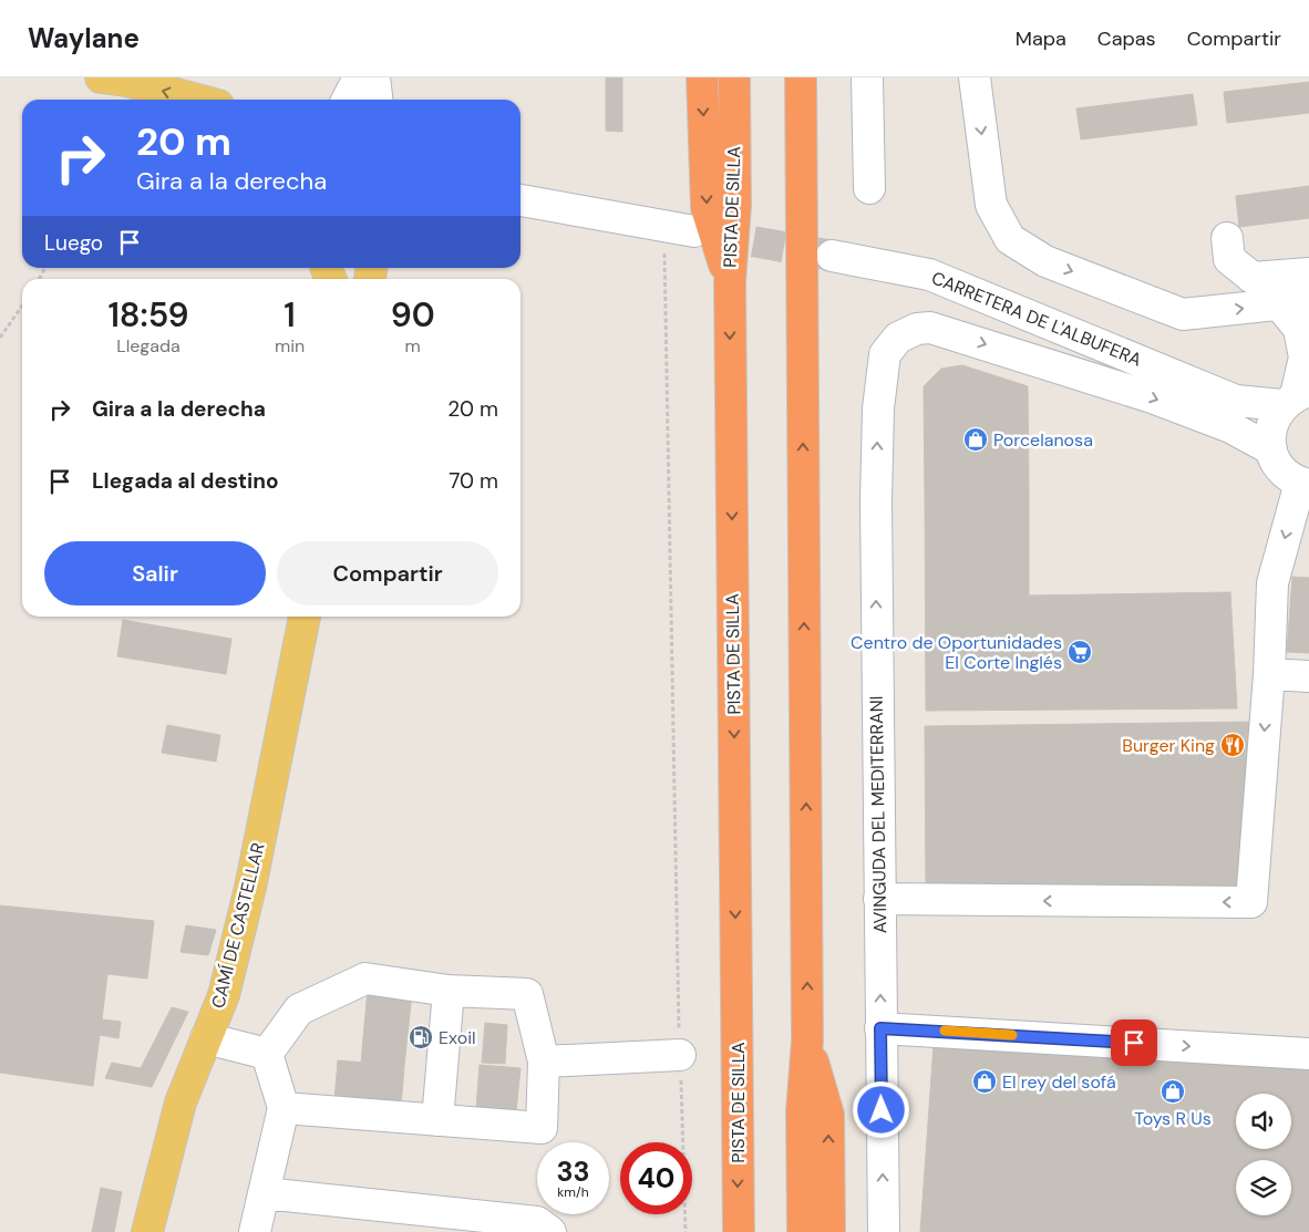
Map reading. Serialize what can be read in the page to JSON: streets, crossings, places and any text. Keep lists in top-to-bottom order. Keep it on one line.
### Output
{"streets":{"highway":["PISTA DE SILLA"],"main road":["CAMÍ DE CASTELLAR"],"street":["CARRETERA DE L'ALBUFERA","AVINGUDA DEL MEDITERRANI"]},"places":{"shop":["Porcelanosa","El rey del sofá","Toys R Us"],"supermarket":["Centro de Oportunidades El Corte Inglés"],"restaurant":["Burger King"],"fuel station":["Exoil"]},"page":{"header":"Waylane","nav":["Mapa","Capas","Compartir"],"turn":["20 m","Gira a la derecha"],"then":"Luego","eta":["18:59","Llegada","1","min","90","m"],"list":[{"name":"Gira a la derecha","value":"20 m"},{"name":"Llegada al destino","value":"70 m"}],"buttons":["Salir","Compartir"],"speed":"33 km/h","limit":"40"}}
